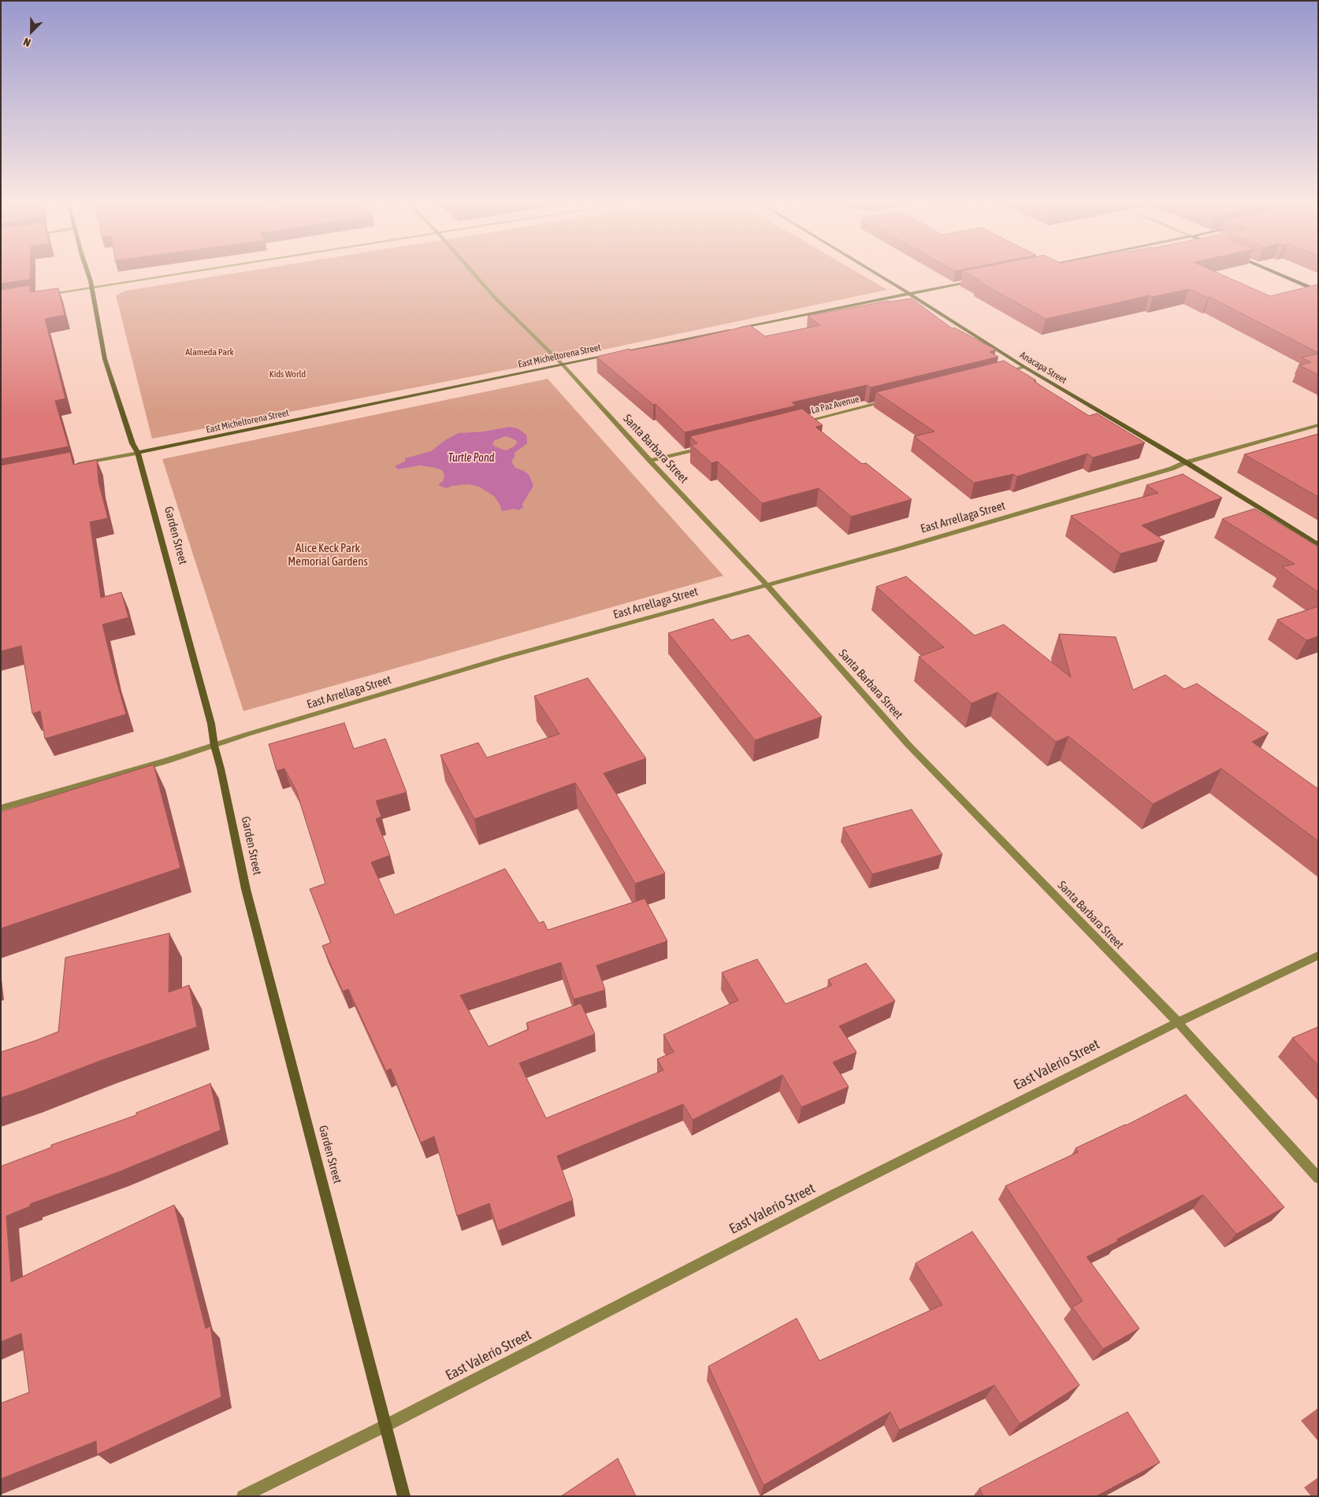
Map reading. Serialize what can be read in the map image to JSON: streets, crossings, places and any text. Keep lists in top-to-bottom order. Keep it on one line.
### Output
{"streets":{"street":["East Micheltorena Street","Anacapa Street","La Paz Avenue","Santa Barbara Street","East Arrellaga Street","Garden Street","East Valerio Street"]},"crossings":[["East Micheltorena Street","Anacapa Street"],["East Micheltorena Street","Santa Barbara Street"],["East Micheltorena Street","Garden Street"],["Anacapa Street","East Arrellaga Street"],["Santa Barbara Street","East Arrellaga Street"],["Santa Barbara Street","East Valerio Street"],["East Arrellaga Street","Garden Street"],["Garden Street","East Valerio Street"]],"water":["Turtle Pond"],"parks":["Alameda Park","Kids World","Alice Keck Park Memorial Gardens"],"north":"bottom left"}
